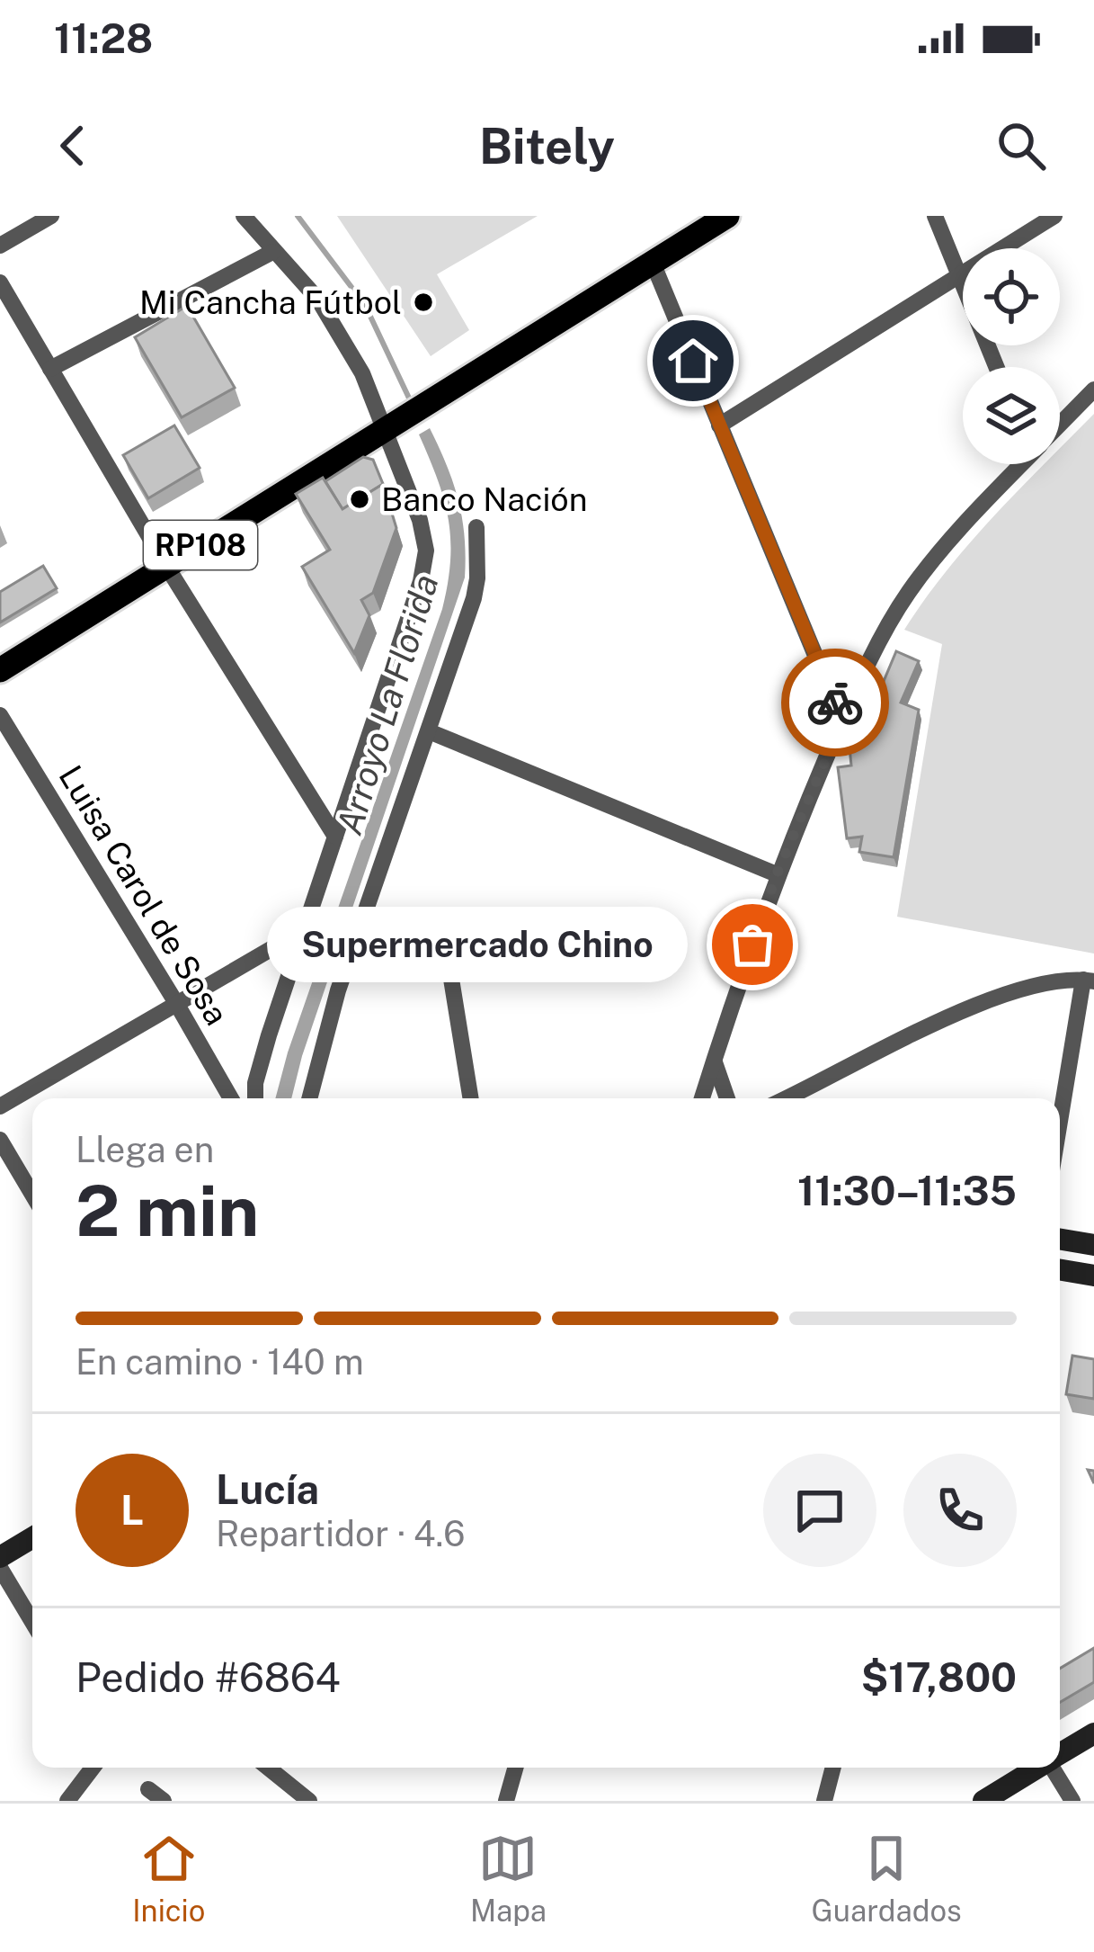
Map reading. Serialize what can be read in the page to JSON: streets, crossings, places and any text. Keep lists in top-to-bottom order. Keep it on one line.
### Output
{"streets":{"main road":["RP108"],"street":["Luisa Carol de Sosa"]},"water":["Arroyo La Florida"],"places":["Mi Cancha Fútbol","Banco Nación","Supermercado Chino"],"page":{"status":"11:28","header":"Bitely","bubble":"Supermercado Chino","heading":["2 min","Llega en","11:30–11:35"],"panel":["Lucía","Repartidor · 4.6","Pedido #6864","$17,800"],"bar":"En camino · 140 m","round":"L","tabs":["Inicio","Mapa","Guardados"]}}
